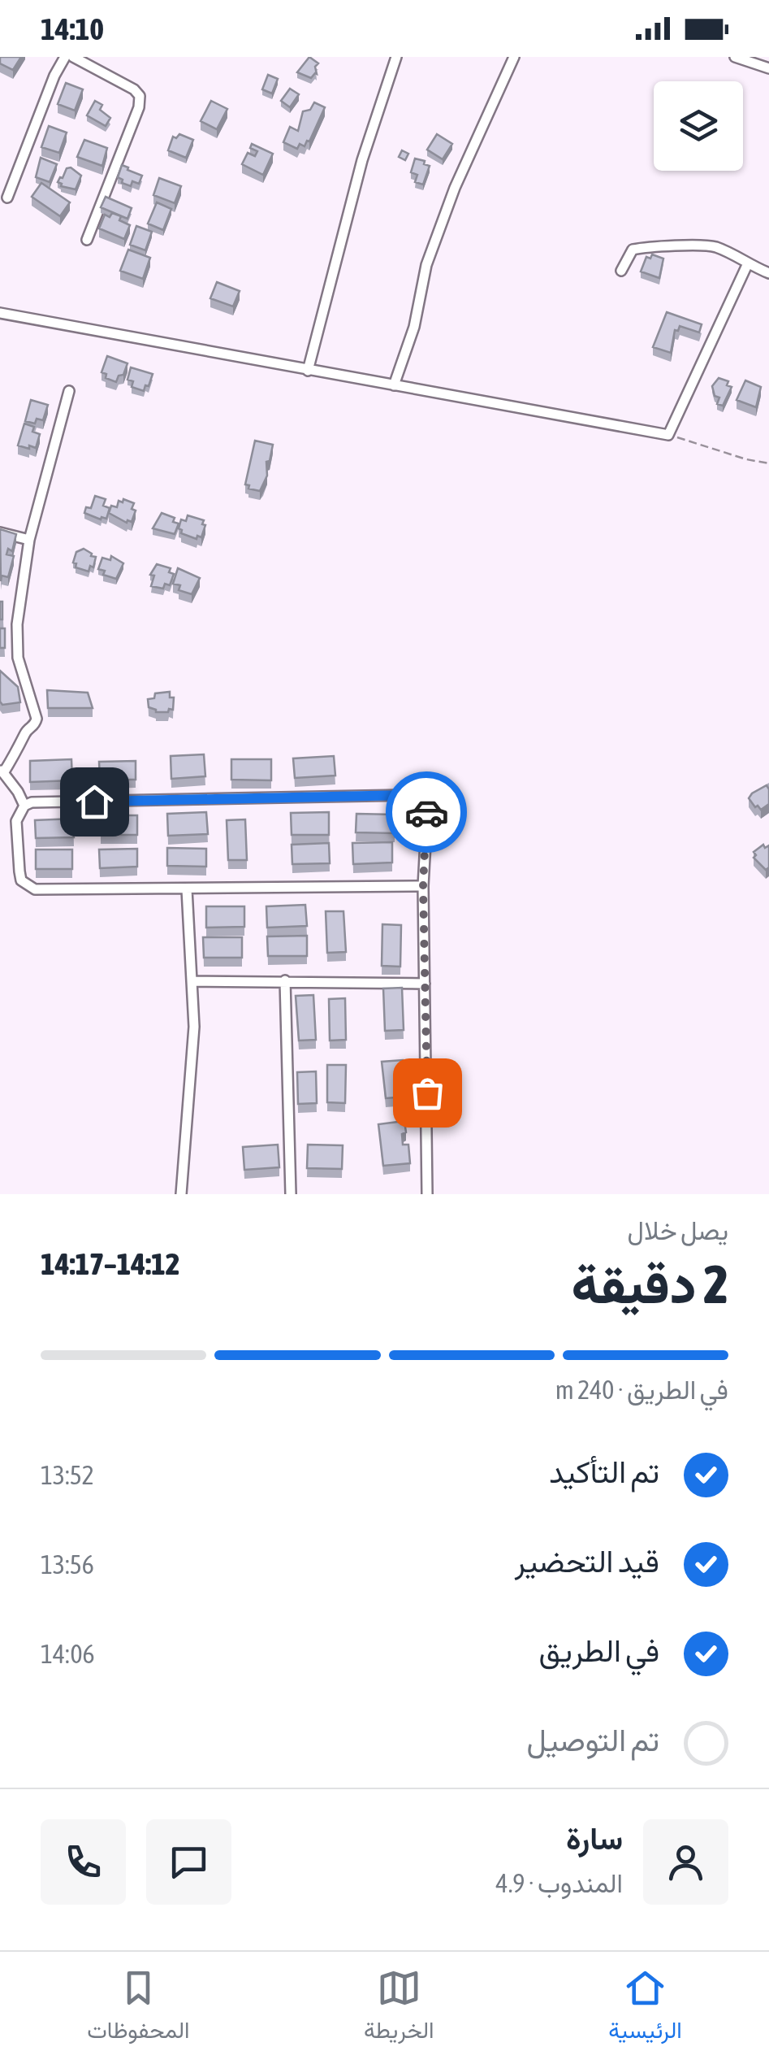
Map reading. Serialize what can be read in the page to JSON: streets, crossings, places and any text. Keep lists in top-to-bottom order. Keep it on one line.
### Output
{"page":{"status":"14:10","heading":["2 دقيقة","يصل خلال","14:12–14:17"],"panel":["سارة","المندوب · 4.9"],"bar":"في الطريق · 240 m","list":[["تم التأكيد","13:52"],["قيد التحضير","13:56"],["في الطريق","14:06"],"تم التوصيل"],"tabs":["الرئيسية","الخريطة","المحفوظات"]}}
